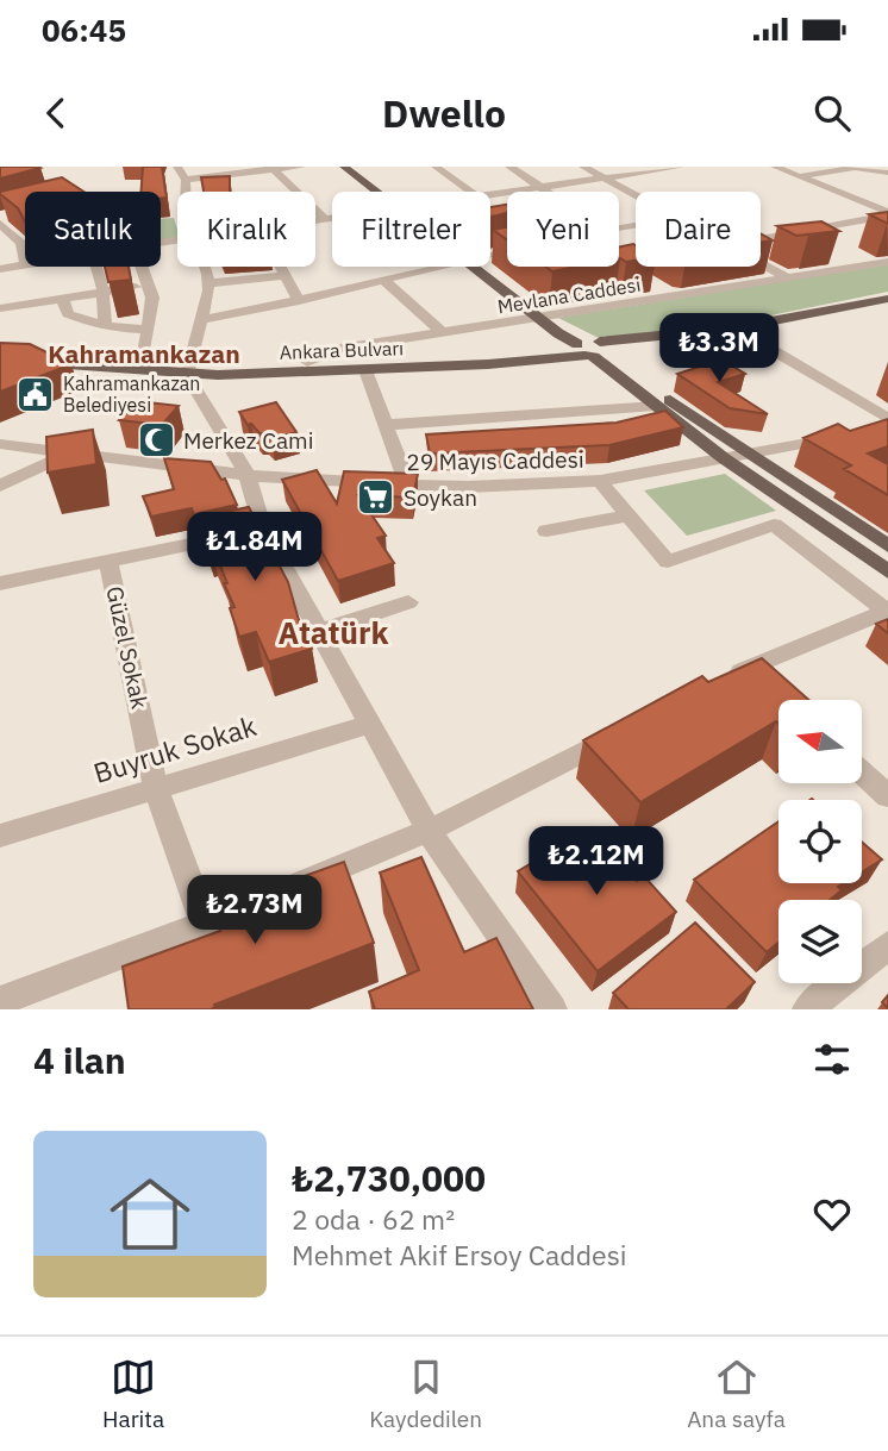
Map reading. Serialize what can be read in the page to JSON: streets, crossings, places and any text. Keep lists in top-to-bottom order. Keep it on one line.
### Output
{"streets":{"main road":["Ankara Bulvarı"],"street":["Mevlana Caddesi","29 Mayıs Caddesi","Güzel Sokak","Buyruk Sokak"]},"crossings":[["Mevlana Caddesi","Ankara Bulvarı"],["Güzel Sokak","Buyruk Sokak"]],"districts":["Kahramankazan","Atatürk"],"places":{"public building":["Kahramankazan Belediyesi"],"mosque":["Merkez Cami"],"supermarket":["Soykan"]},"north":"left","page":{"status":"06:45","header":"Dwello","chip":["Satılık","Kiralık","Filtreler","Yeni","Daire"],"price":["₺3.3M","₺1.84M","₺2.12M","₺2.73M"],"heading":"4 ilan","list":[{"name":"₺2,730,000","note":"2 oda · 62 m² · Mehmet Akif Ersoy Caddesi"}],"tabs":["Harita","Kaydedilen","Ana sayfa"]}}
